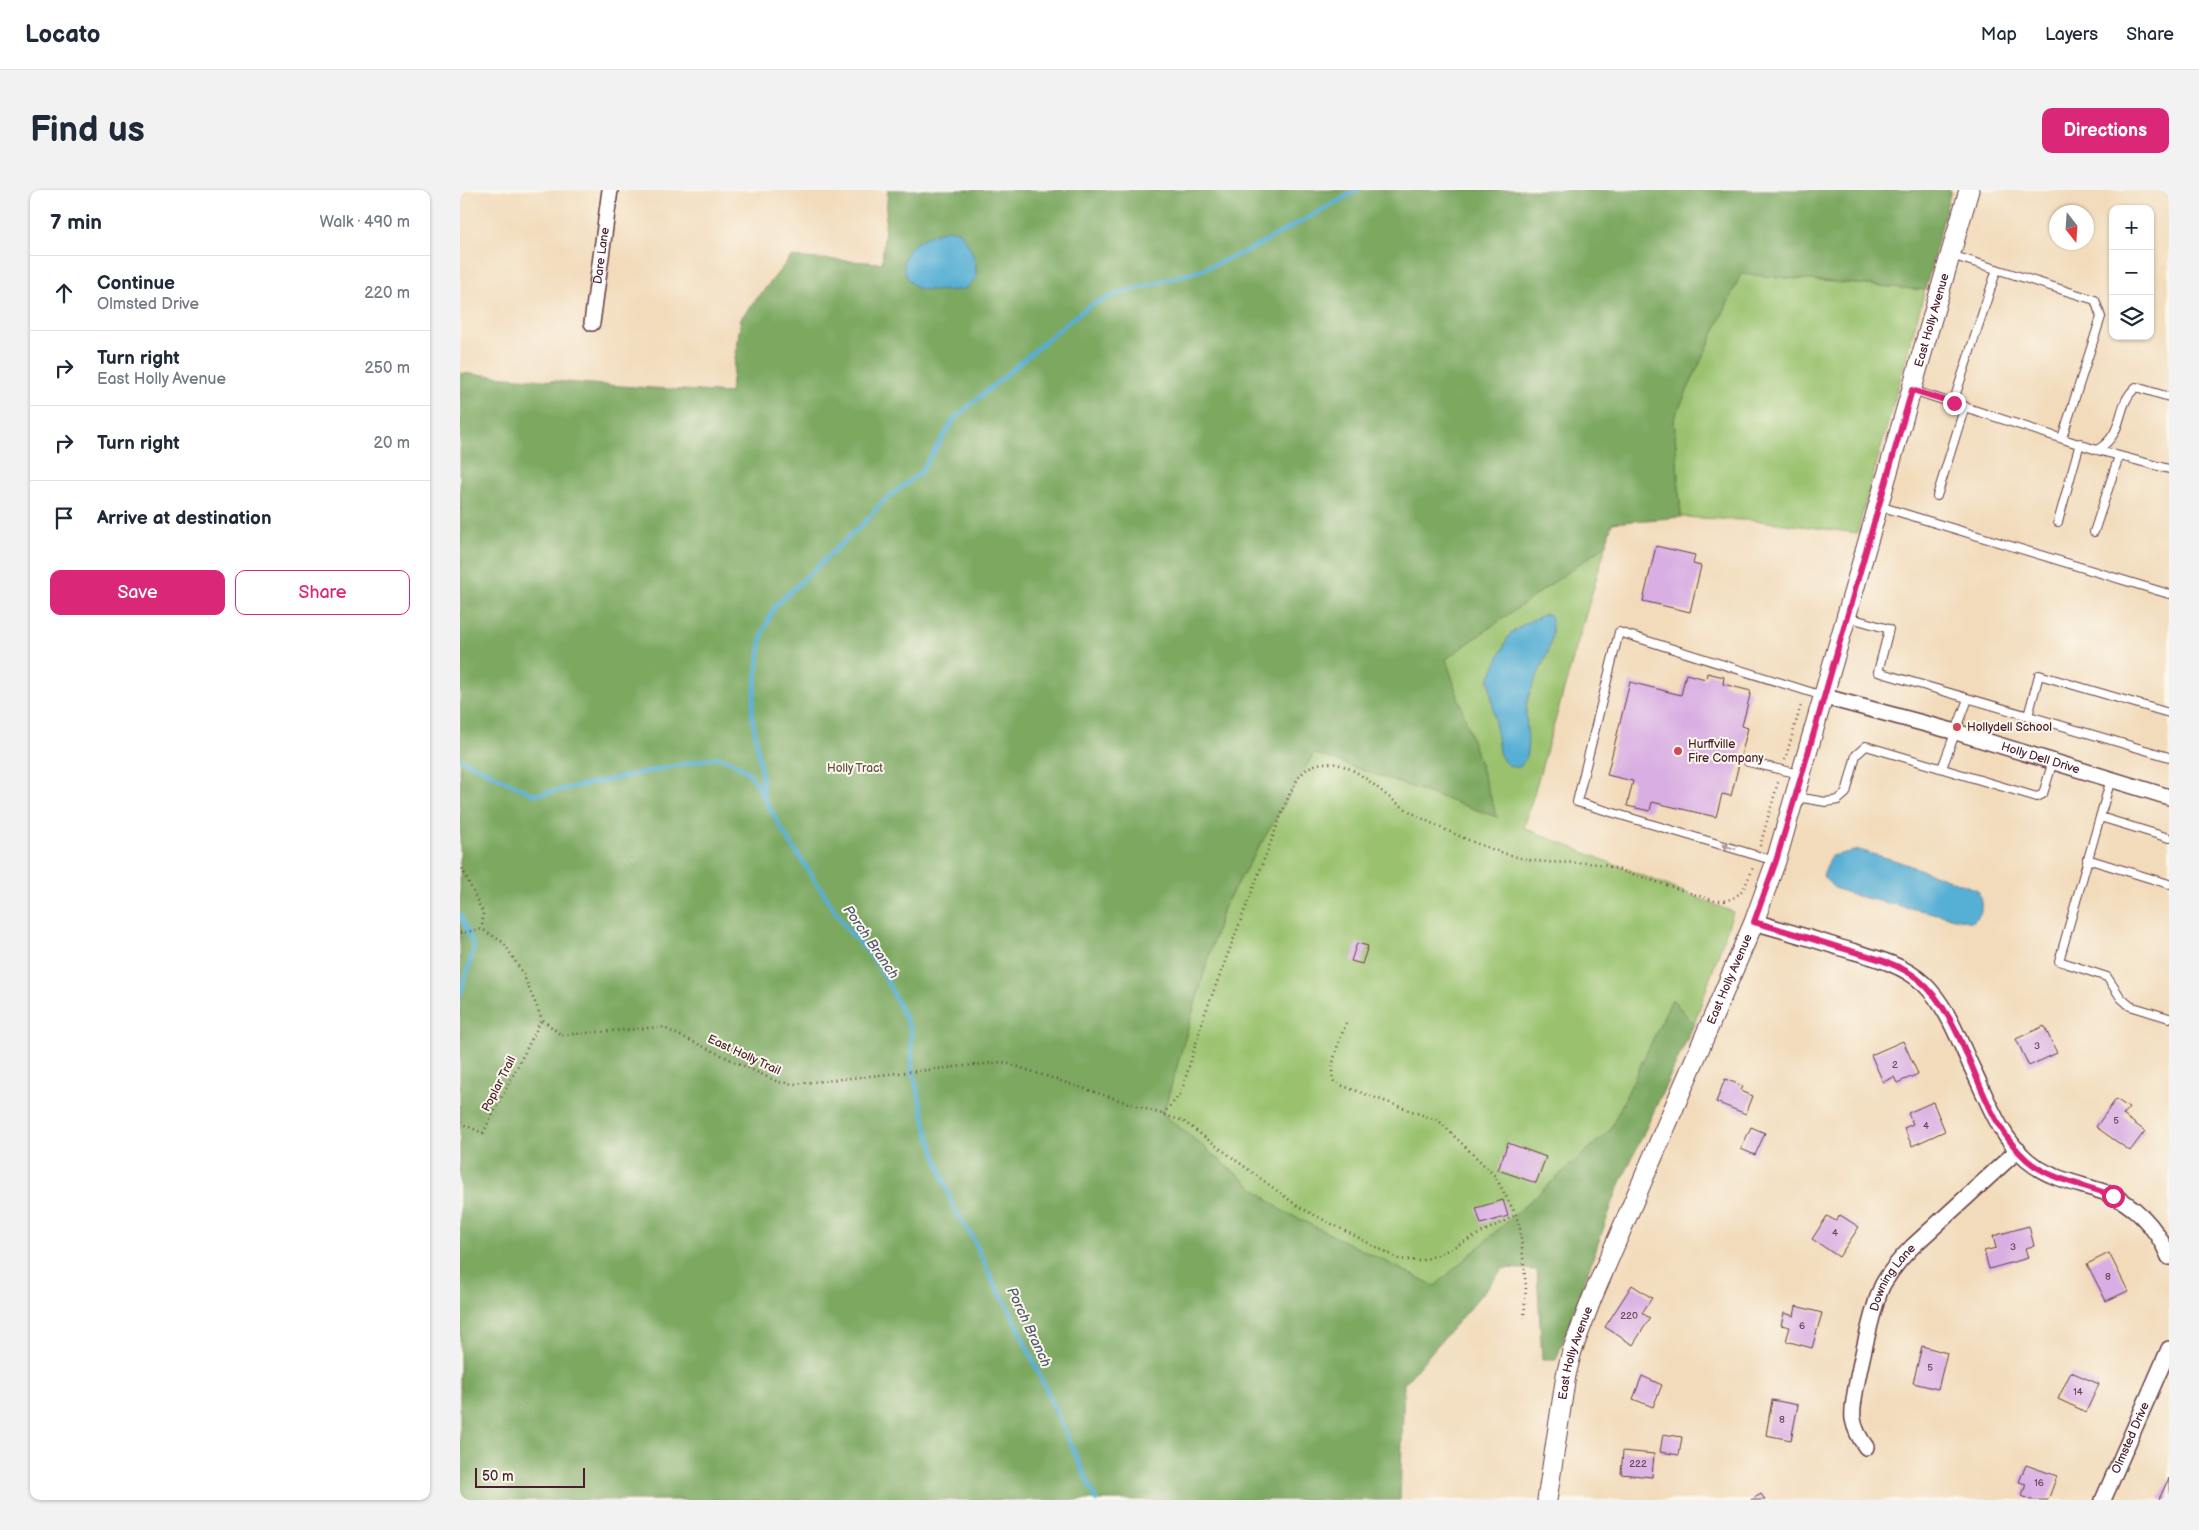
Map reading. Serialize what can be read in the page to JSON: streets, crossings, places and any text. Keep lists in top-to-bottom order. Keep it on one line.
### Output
{"streets":{"street":["Dare Lane","East Holly Avenue","Holly Dell Drive","Downing Lane","Olmsted Drive"],"path":["East Holly Trail","Poplar Trail"]},"crossings":[["East Holly Avenue","Holly Dell Drive"],["East Holly Trail","Poplar Trail"]],"water":["Porch Branch"],"parks":["Holly Tract"],"places":["Hollydell School","Hurffville Fire Company"],"house_numbers":["3","2","5","4","4","3","8","220","6","5","14","8","222","16"],"scale_bar":"50 m","north":"bottom","page":{"header":"Locato","nav":["Map","Layers","Share"],"buttons":["Directions",["Save","Share"]],"title":"Find us","heading":["7 min","Walk · 490 m"],"map_buttons":["+","−"],"list":[["Continue","Olmsted Drive","220 m"],["Turn right","East Holly Avenue","250 m"],["Turn right","20 m"],"Arrive at destination"],"scale":"50 m"}}
